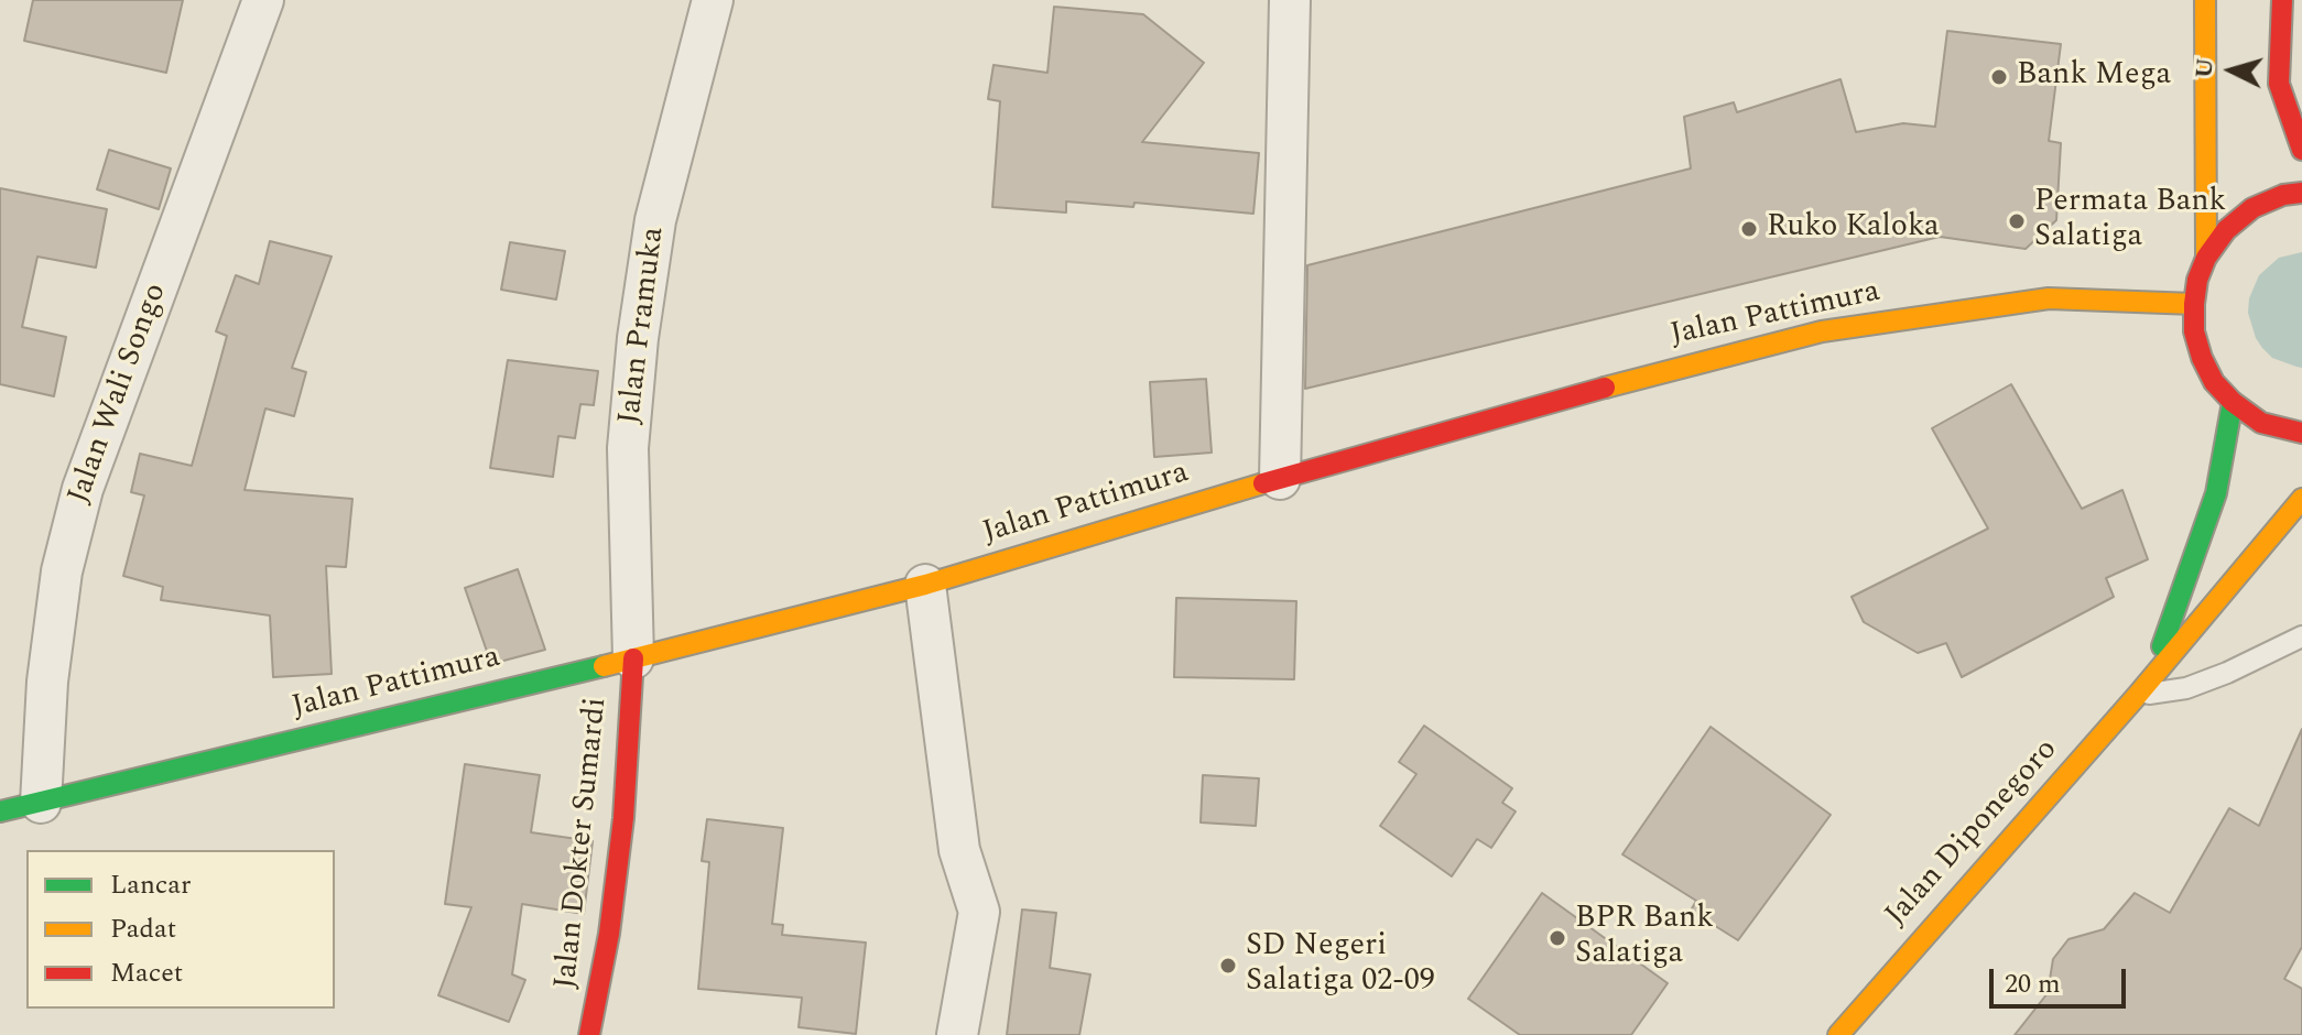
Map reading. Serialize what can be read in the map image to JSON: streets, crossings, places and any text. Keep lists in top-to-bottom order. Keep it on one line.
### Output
{"streets":{"main road":["Jalan Pattimura","Jalan Diponegoro","Jalan Dokter Sumardi"],"street":["Jalan Pramuka","Jalan Wali Songo"]},"crossings":[["Jalan Pattimura","Jalan Pramuka"],["Jalan Pattimura","Jalan Wali Songo"],["Jalan Pattimura","Jalan Dokter Sumardi"],["Jalan Pramuka","Jalan Dokter Sumardi"]],"places":["Bank Mega","Permata Bank Salatiga","Ruko Kaloka","BPR Bank Salatiga","SD Negeri Salatiga 02-09"],"legend":["Lancar","Padat","Macet"],"scale_bar":"20 m","north":"left"}
